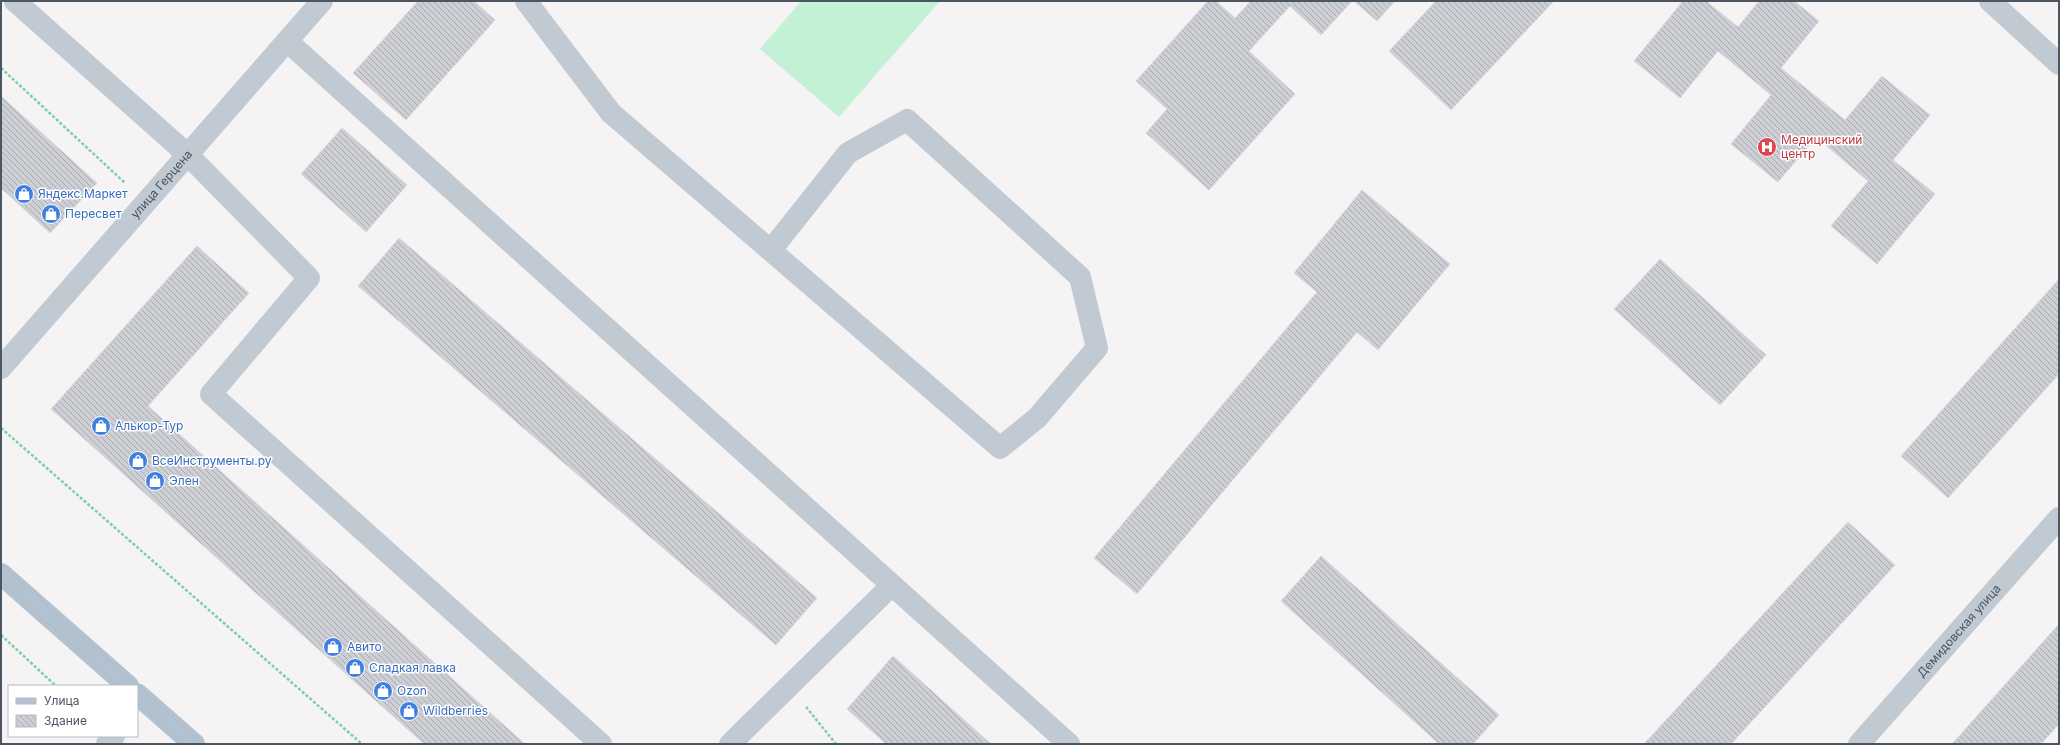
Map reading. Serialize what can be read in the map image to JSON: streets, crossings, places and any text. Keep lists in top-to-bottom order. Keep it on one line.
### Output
{"streets":{"street":["улица Герцена","Демидовская улица"]},"places":{"hospital":["Медицинский центр"],"shop":["Яндекс.Маркет","Пересвет","Алькор-Тур","ВсеИнструменты.ру","Элен","Авито","Сладкая лавка","Ozon","Wildberries"]},"legend":["Улица","Здание"]}
